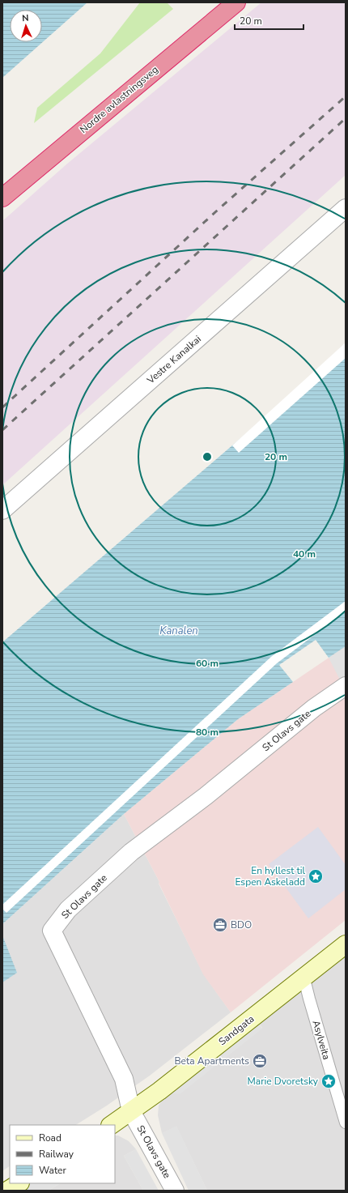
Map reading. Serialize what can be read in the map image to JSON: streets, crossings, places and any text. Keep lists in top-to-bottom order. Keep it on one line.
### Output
{"streets":{"highway":["Nordre avlastningsveg"],"main road":["Sandgata"],"street":["Vestre Kanalkai","St Olavs gate"],"lane":["Asylveita"]},"crossings":[["St Olavs gate","Sandgata"],["Sandgata","Asylveita"]],"water":["Kanalen"],"places":{"place":["En hyllest til Espen Askeladd","Marie Dvoretsky"],"office":["BDO","Beta Apartments"]},"legend":["Road","Railway","Water"],"scale_bar":"20 m","north":"top","rings":["20 m","40 m","60 m","80 m"]}
